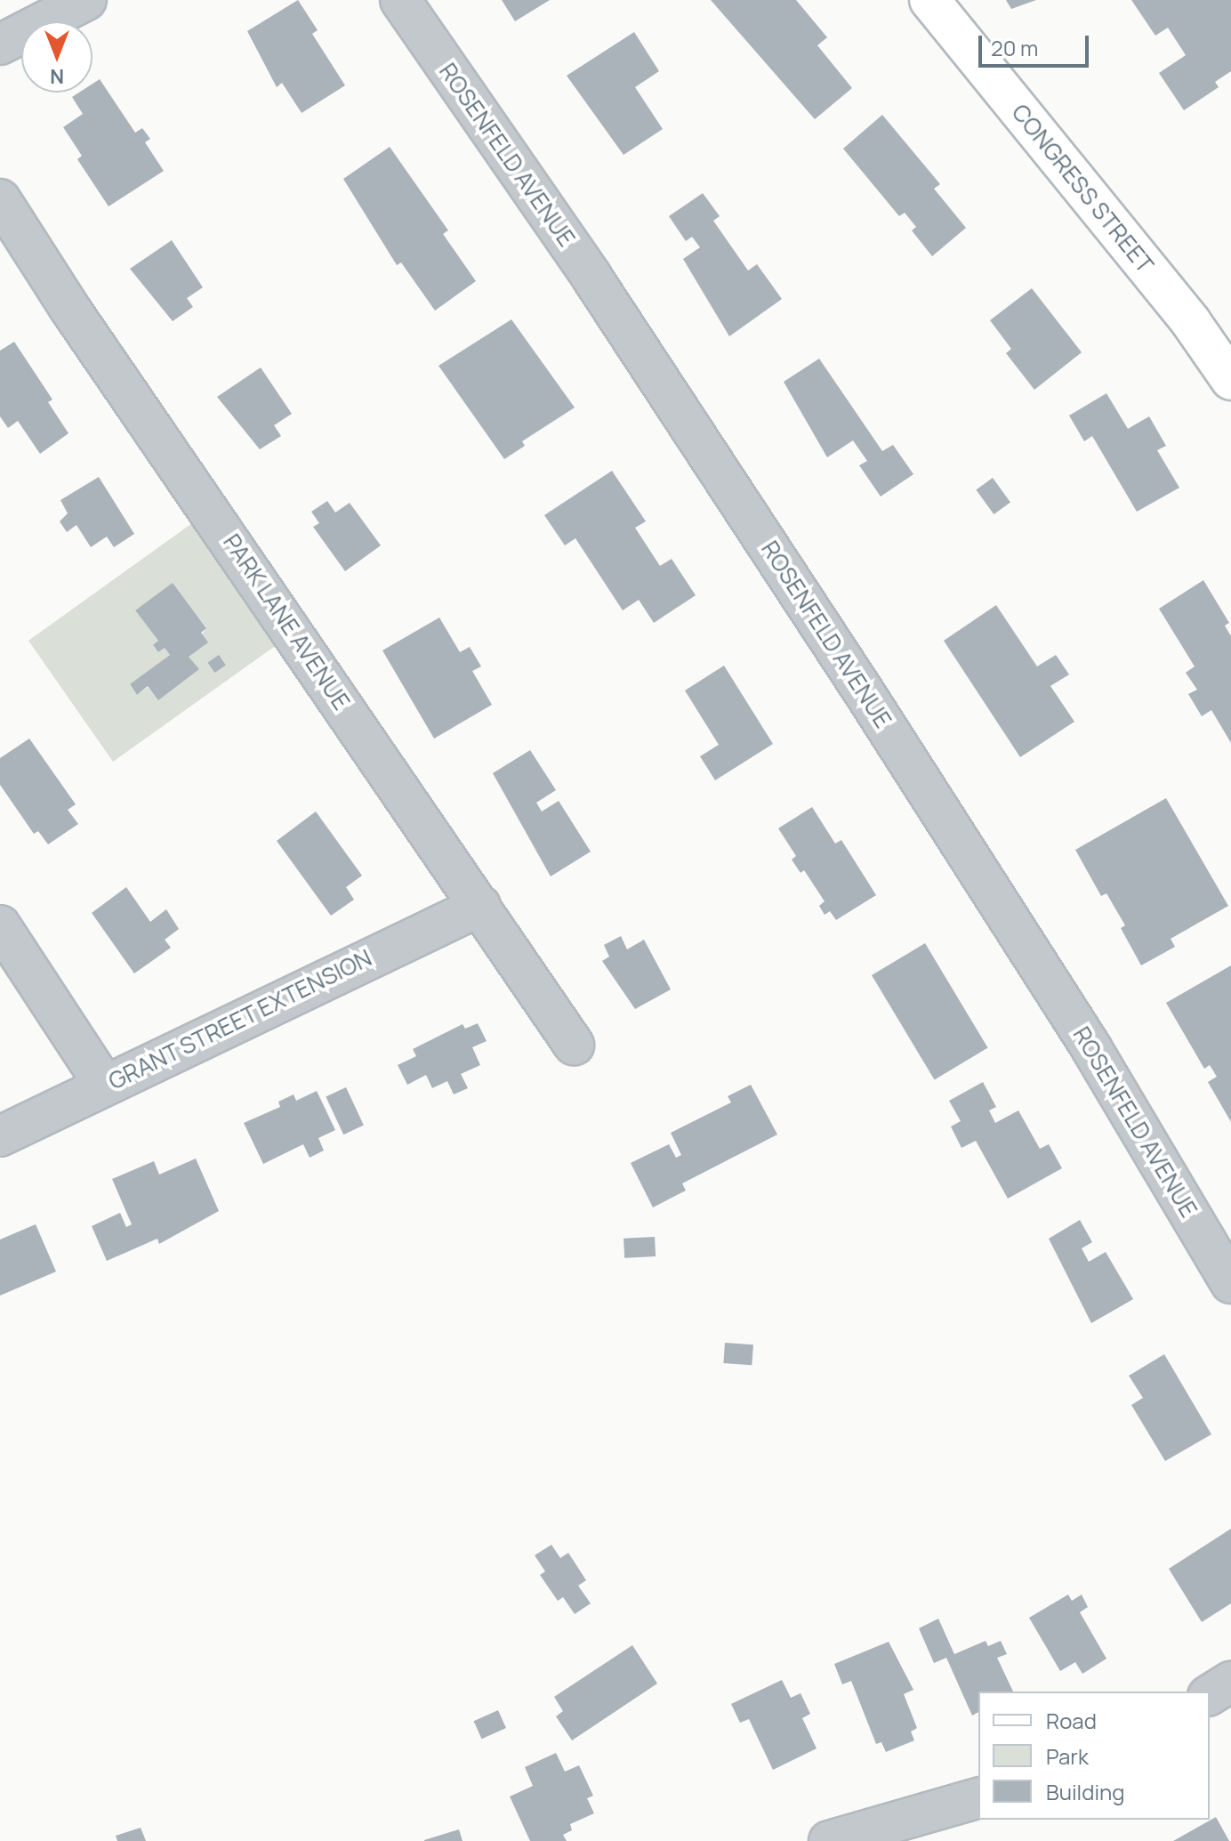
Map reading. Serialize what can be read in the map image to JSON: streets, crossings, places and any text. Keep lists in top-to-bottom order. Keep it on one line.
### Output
{"streets":{"main road":["CONGRESS STREET"],"street":["ROSENFELD AVENUE","PARK LANE AVENUE","GRANT STREET EXTENSION"]},"crossings":[["PARK LANE AVENUE","GRANT STREET EXTENSION"]],"legend":["Road","Park","Building"],"scale_bar":"20 m","north":"bottom"}
